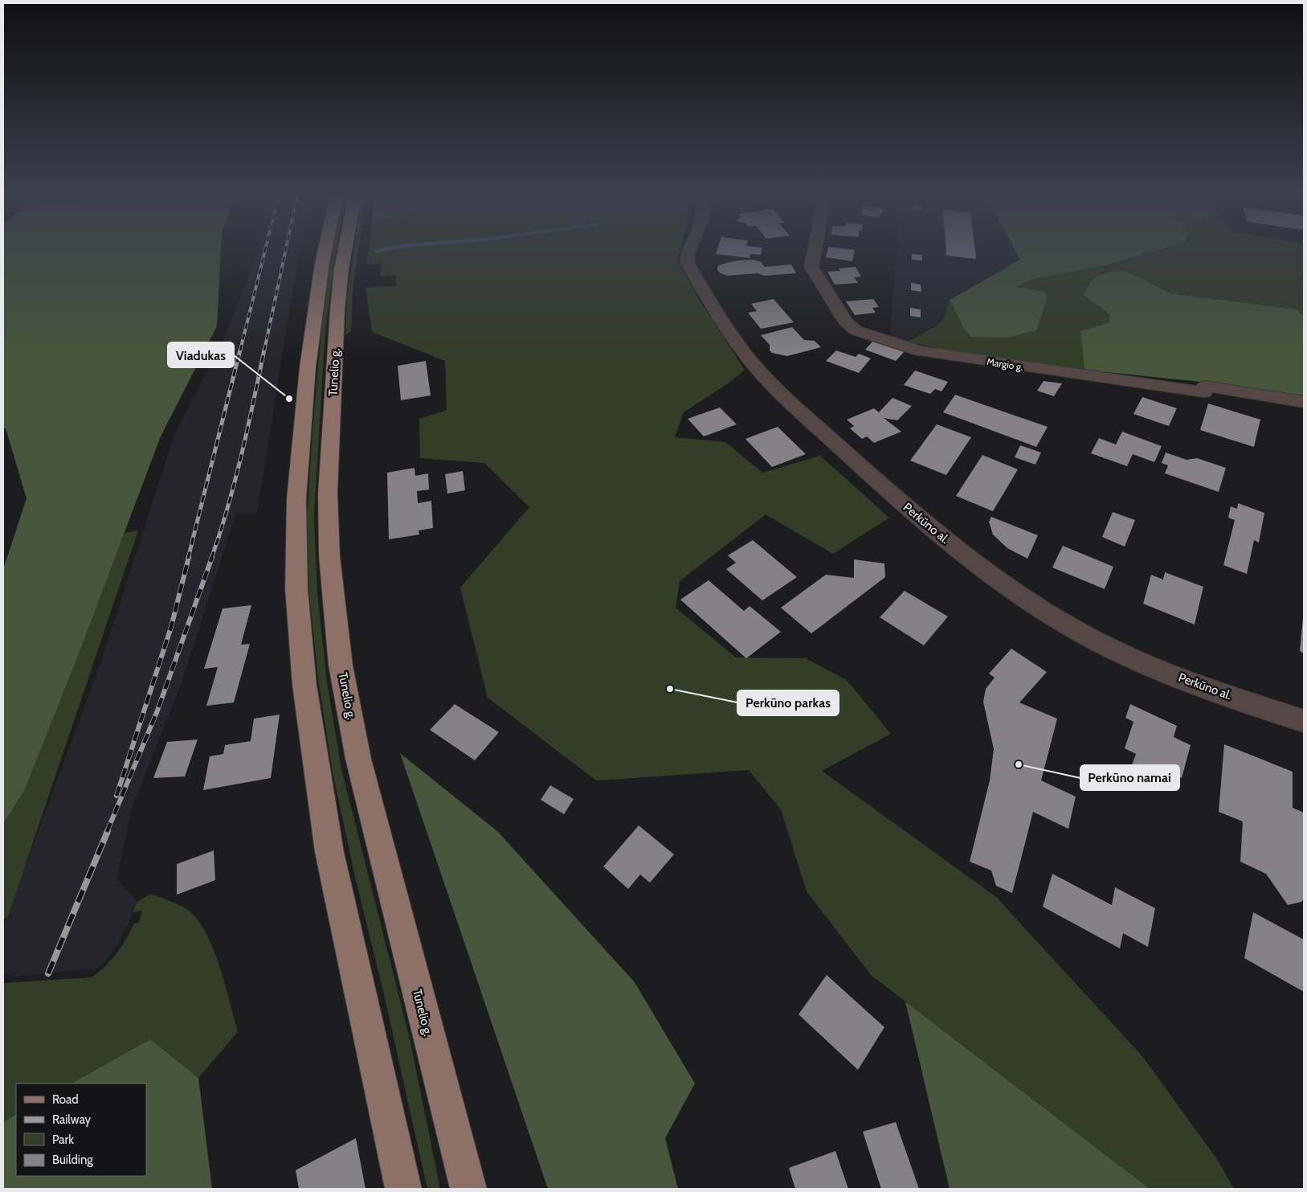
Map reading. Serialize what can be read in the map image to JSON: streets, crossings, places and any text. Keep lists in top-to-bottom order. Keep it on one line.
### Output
{"streets":{"main road":["Tunelio g."],"street":["Margio g.","Perkūno al."]},"places":["Viadukas","Perkūno parkas","Perkūno namai"],"legend":["Road","Railway","Park","Building"]}
